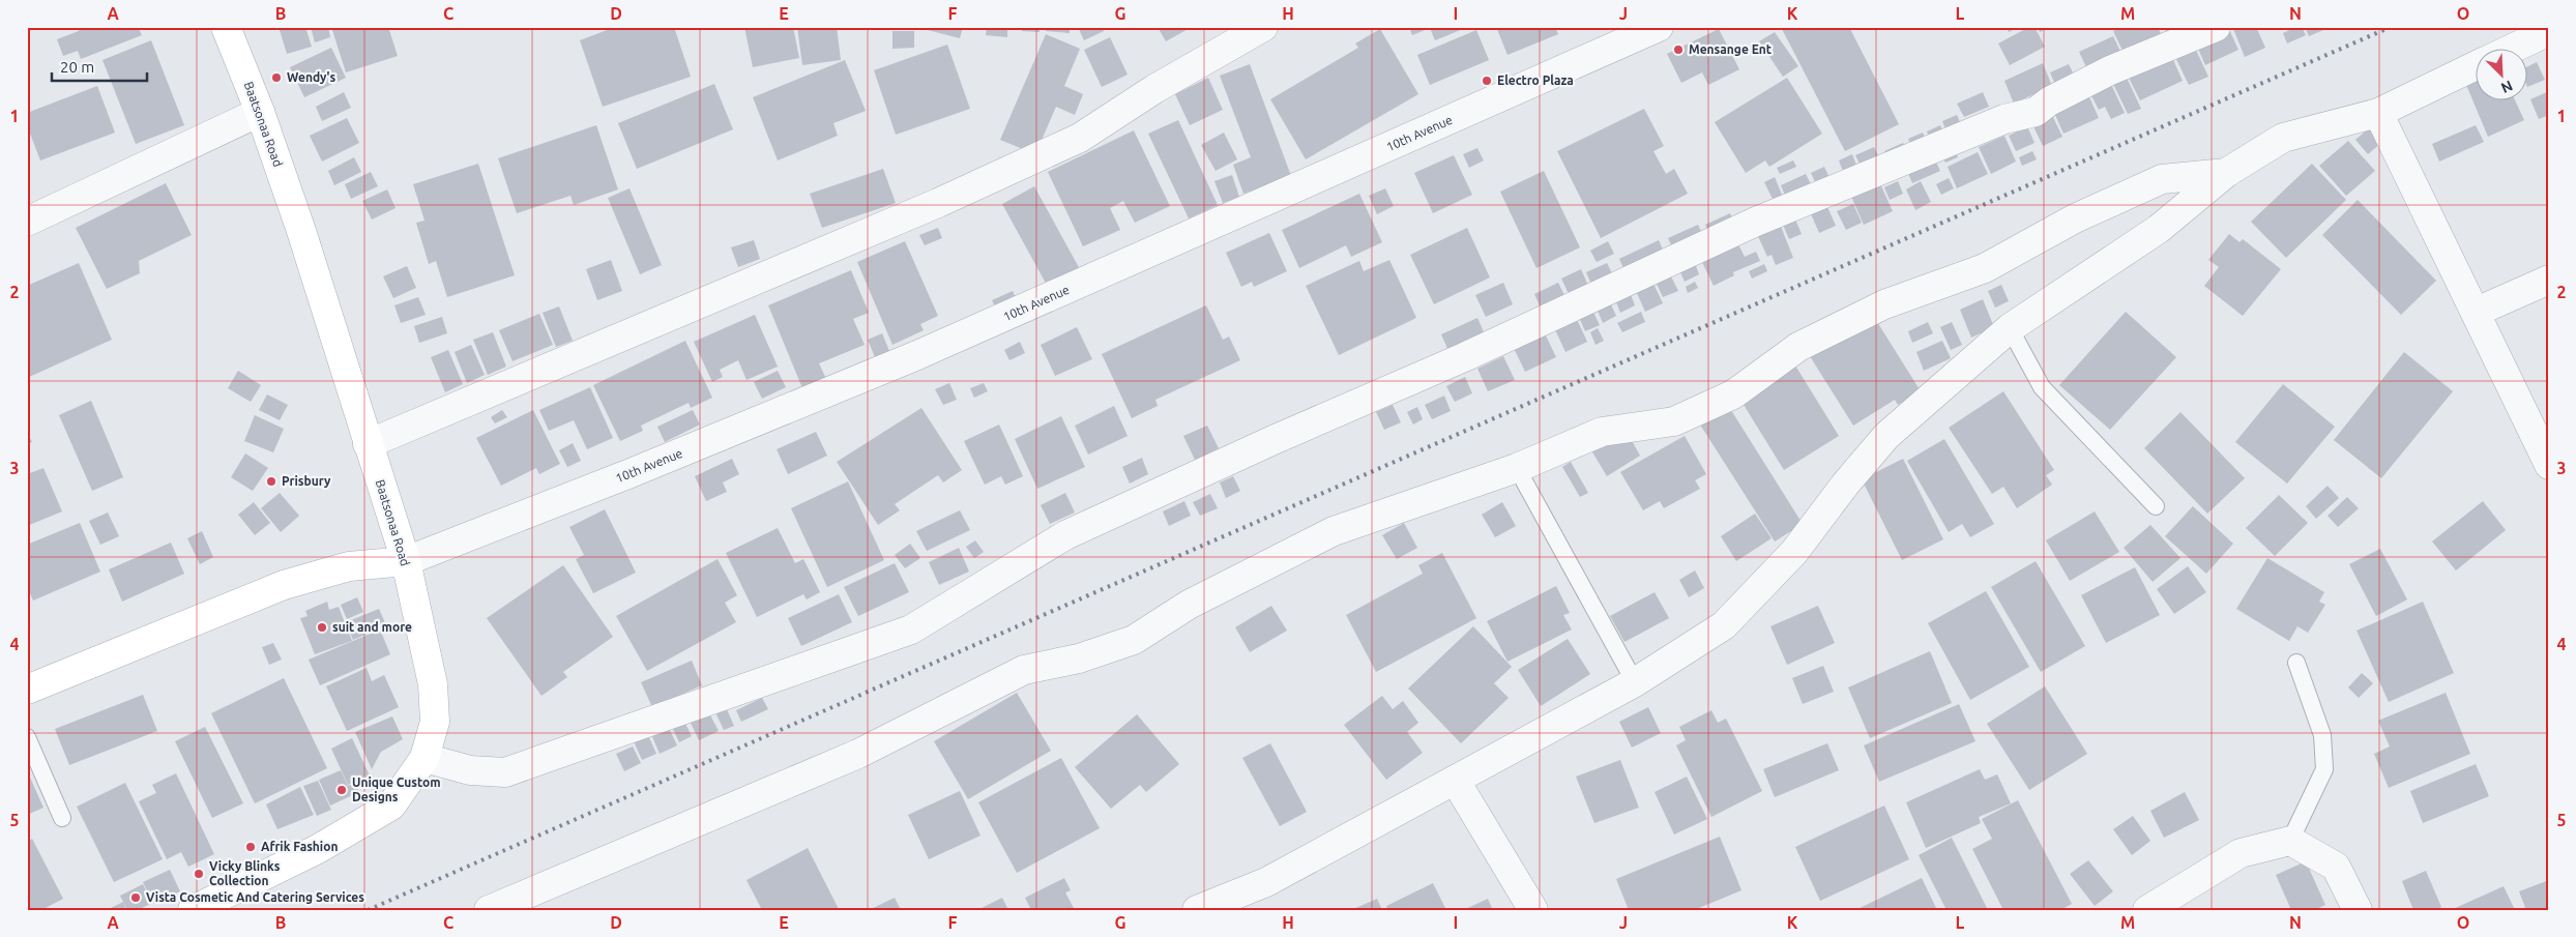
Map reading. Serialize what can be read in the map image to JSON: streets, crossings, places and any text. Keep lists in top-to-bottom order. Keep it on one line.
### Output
{"streets":{"street":["Baatsonaa Road","10th Avenue"]},"crossings":[["Baatsonaa Road","10th Avenue"]],"places":["Mensange Ent","Wendy's","Electro Plaza","Prisbury","suit and more","Unique Custom Designs","Afrik Fashion","Vicky Blinks Collection","Vista Cosmetic And Catering Services"],"scale_bar":"20 m","north":"bottom right","grid":{"columns":["A","B","C","D","E","F","G","H","I","J","K","L","M","N","O"],"rows":["1","2","3","4","5"]}}
